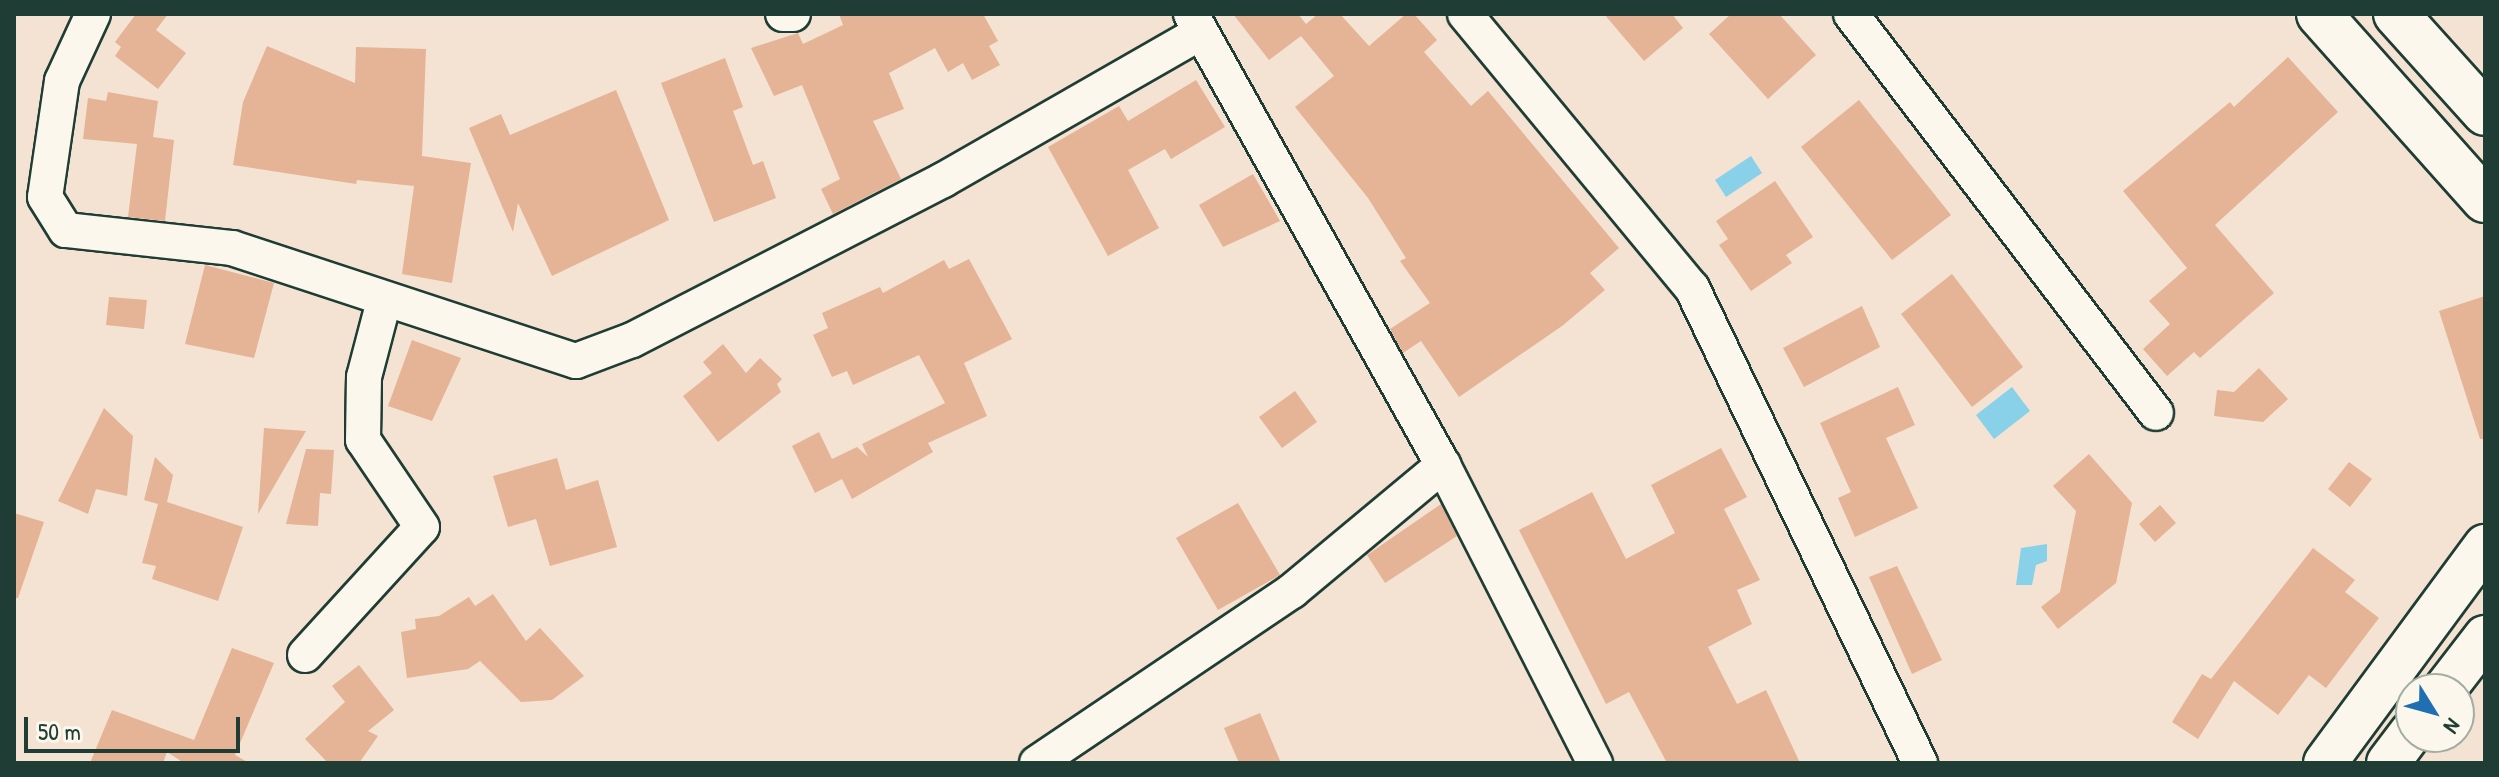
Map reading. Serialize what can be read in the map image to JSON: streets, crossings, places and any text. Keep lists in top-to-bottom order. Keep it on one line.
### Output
{"scale_bar":"50 m","north":"bottom right"}
